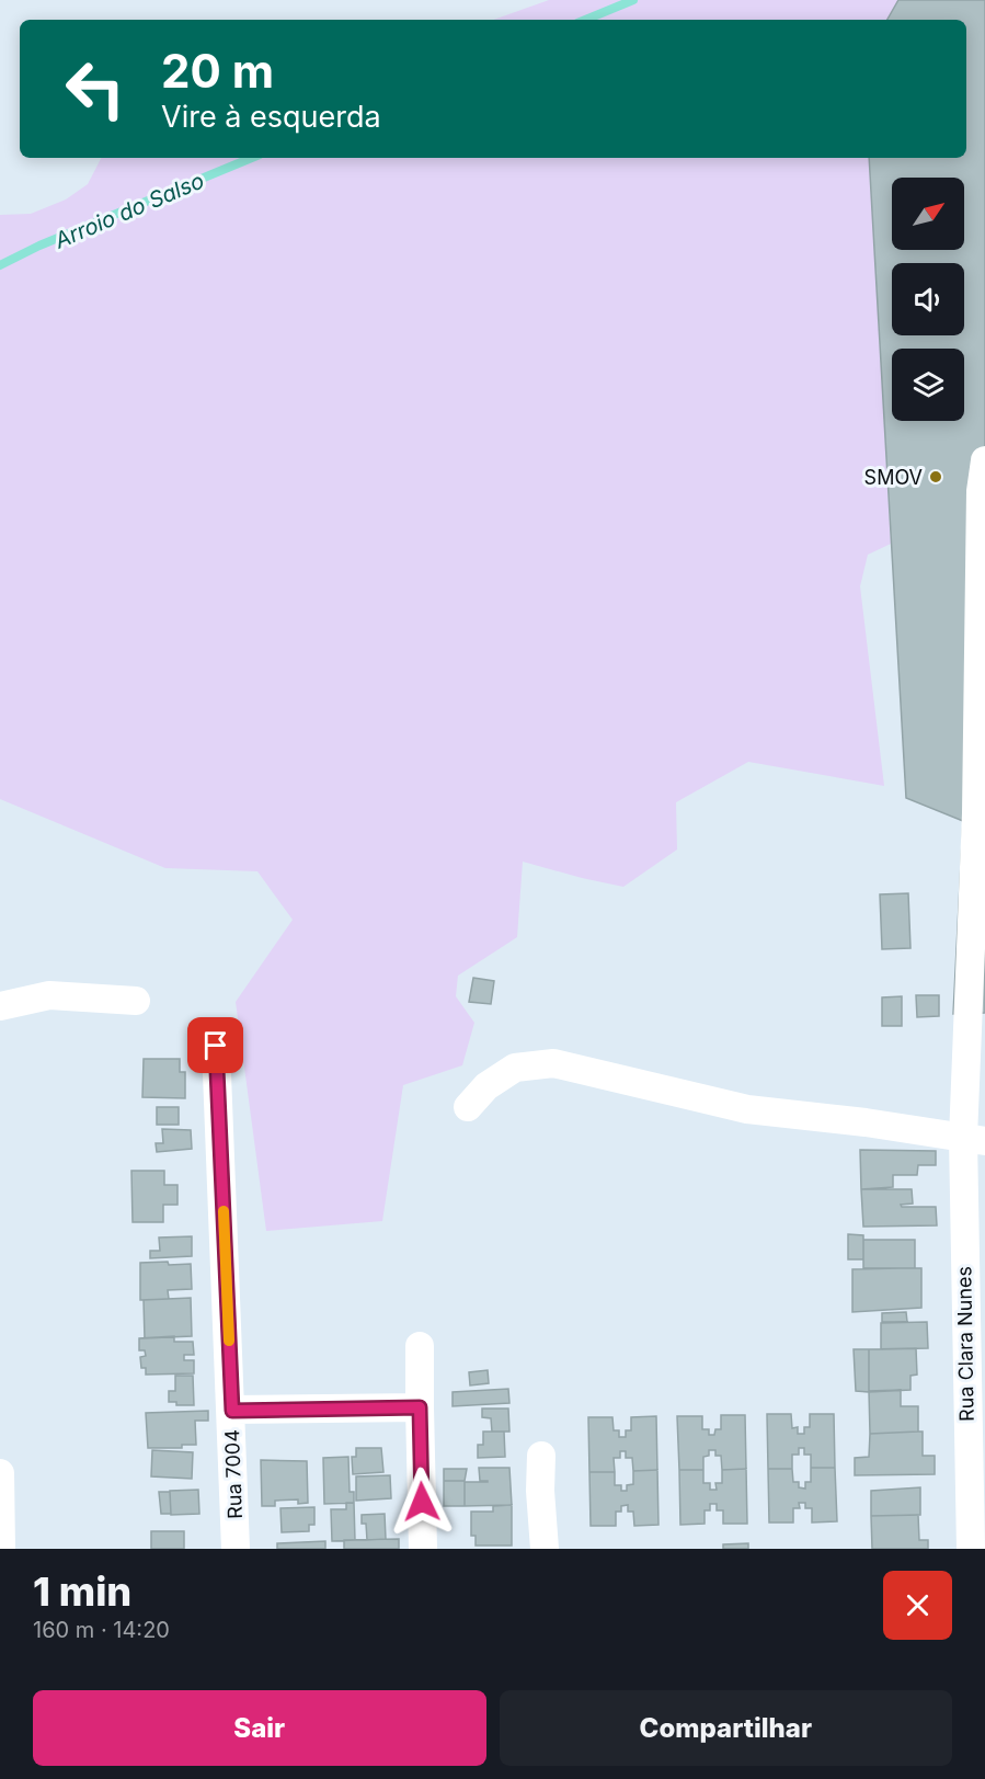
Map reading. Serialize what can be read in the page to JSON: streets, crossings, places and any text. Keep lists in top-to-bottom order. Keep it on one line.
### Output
{"streets":{"street":["Rua Clara Nunes","Rua 7004"]},"water":["Arroio do Salso"],"places":["SMOV"],"north":"top right","page":{"turn":["20 m","Vire à esquerda"],"heading":["1 min","160 m · 14:20"],"buttons":["Sair","Compartilhar"]}}
